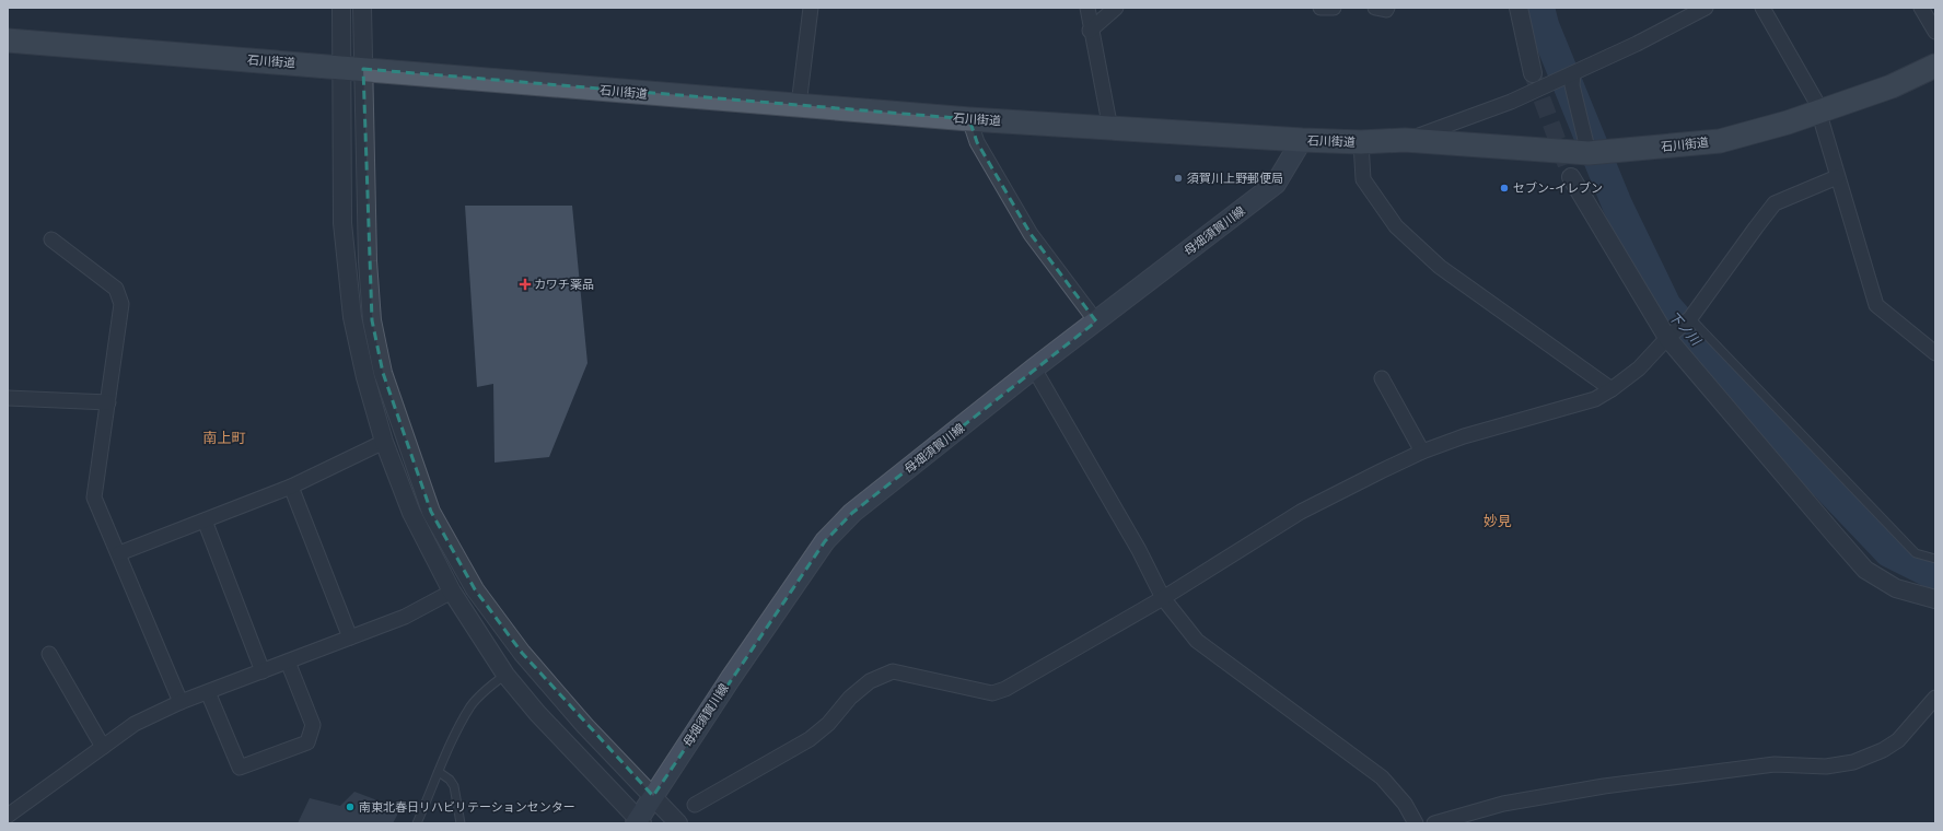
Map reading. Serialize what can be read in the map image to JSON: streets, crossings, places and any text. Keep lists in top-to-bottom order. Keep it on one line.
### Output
{"streets":{"main road":["石川街道","母畑須賀川線"]},"crossings":[["石川街道","母畑須賀川線"]],"districts":["南上町","妙見"],"water":["下ノ川"],"places":{"other":["須賀川上野郵便局","セブン-イレブン","南東北春日リハビリテーションセンター"],"health":["カワチ薬品"]}}
